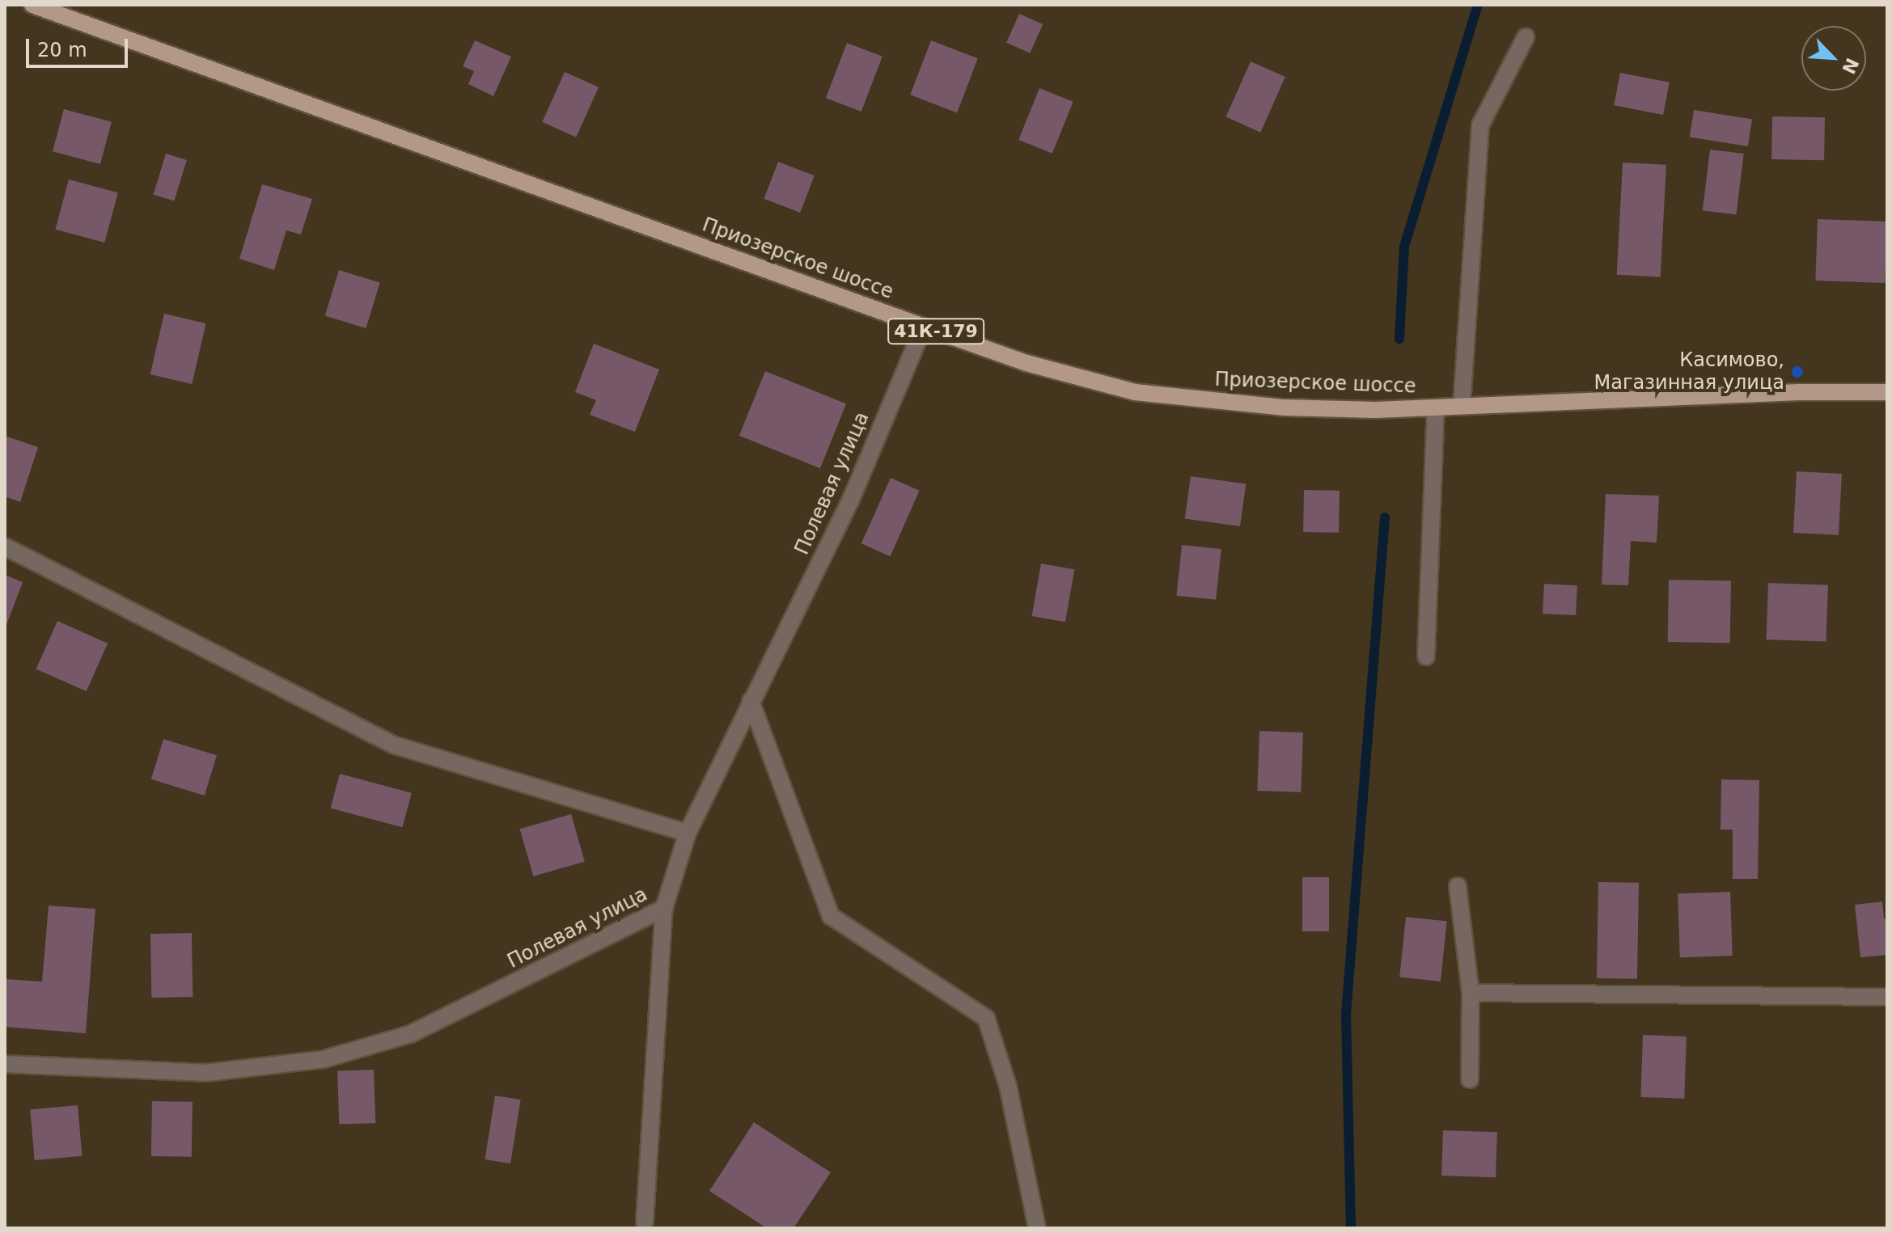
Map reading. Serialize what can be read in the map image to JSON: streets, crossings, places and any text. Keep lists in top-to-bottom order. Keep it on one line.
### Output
{"streets":{"main road":["Приозерское шоссе","41К-179"],"street":["Полевая улица"]},"crossings":[["Приозерское шоссе","Полевая улица"]],"places":["Касимово, Магазинная улица"],"scale_bar":"20 m","north":"bottom right"}
